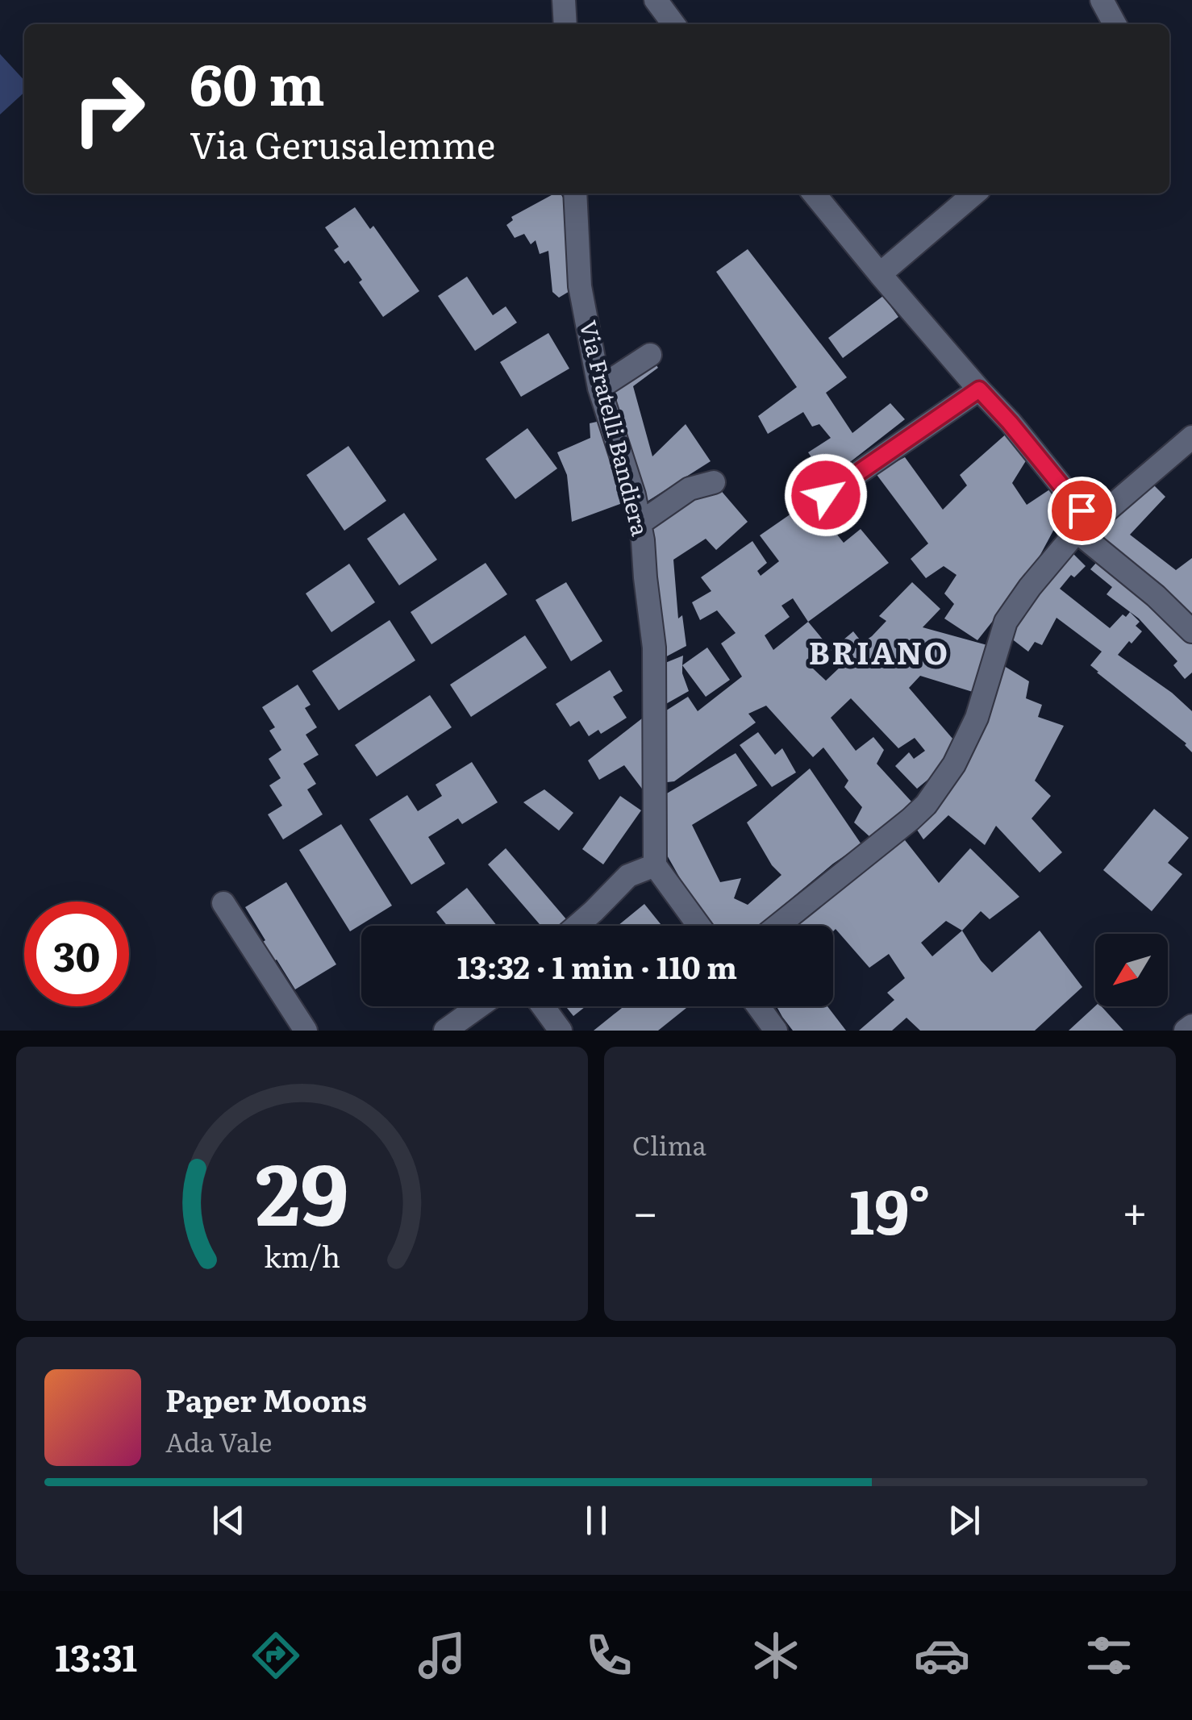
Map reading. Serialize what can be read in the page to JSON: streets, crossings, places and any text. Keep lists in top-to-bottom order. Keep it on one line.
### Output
{"streets":{"street":["Via Fratelli Bandiera"]},"districts":["BRIANO"],"north":"bottom left","page":{"turn":["60 m","Via Gerusalemme"],"limit":"30","trip":"13:32 · 1 min · 110 m","tile":"Clima","heat":["−","19°","+"],"song":["Paper Moons","Ada Vale"],"tabs":"13:31","gauge":["29","km/h"]}}
